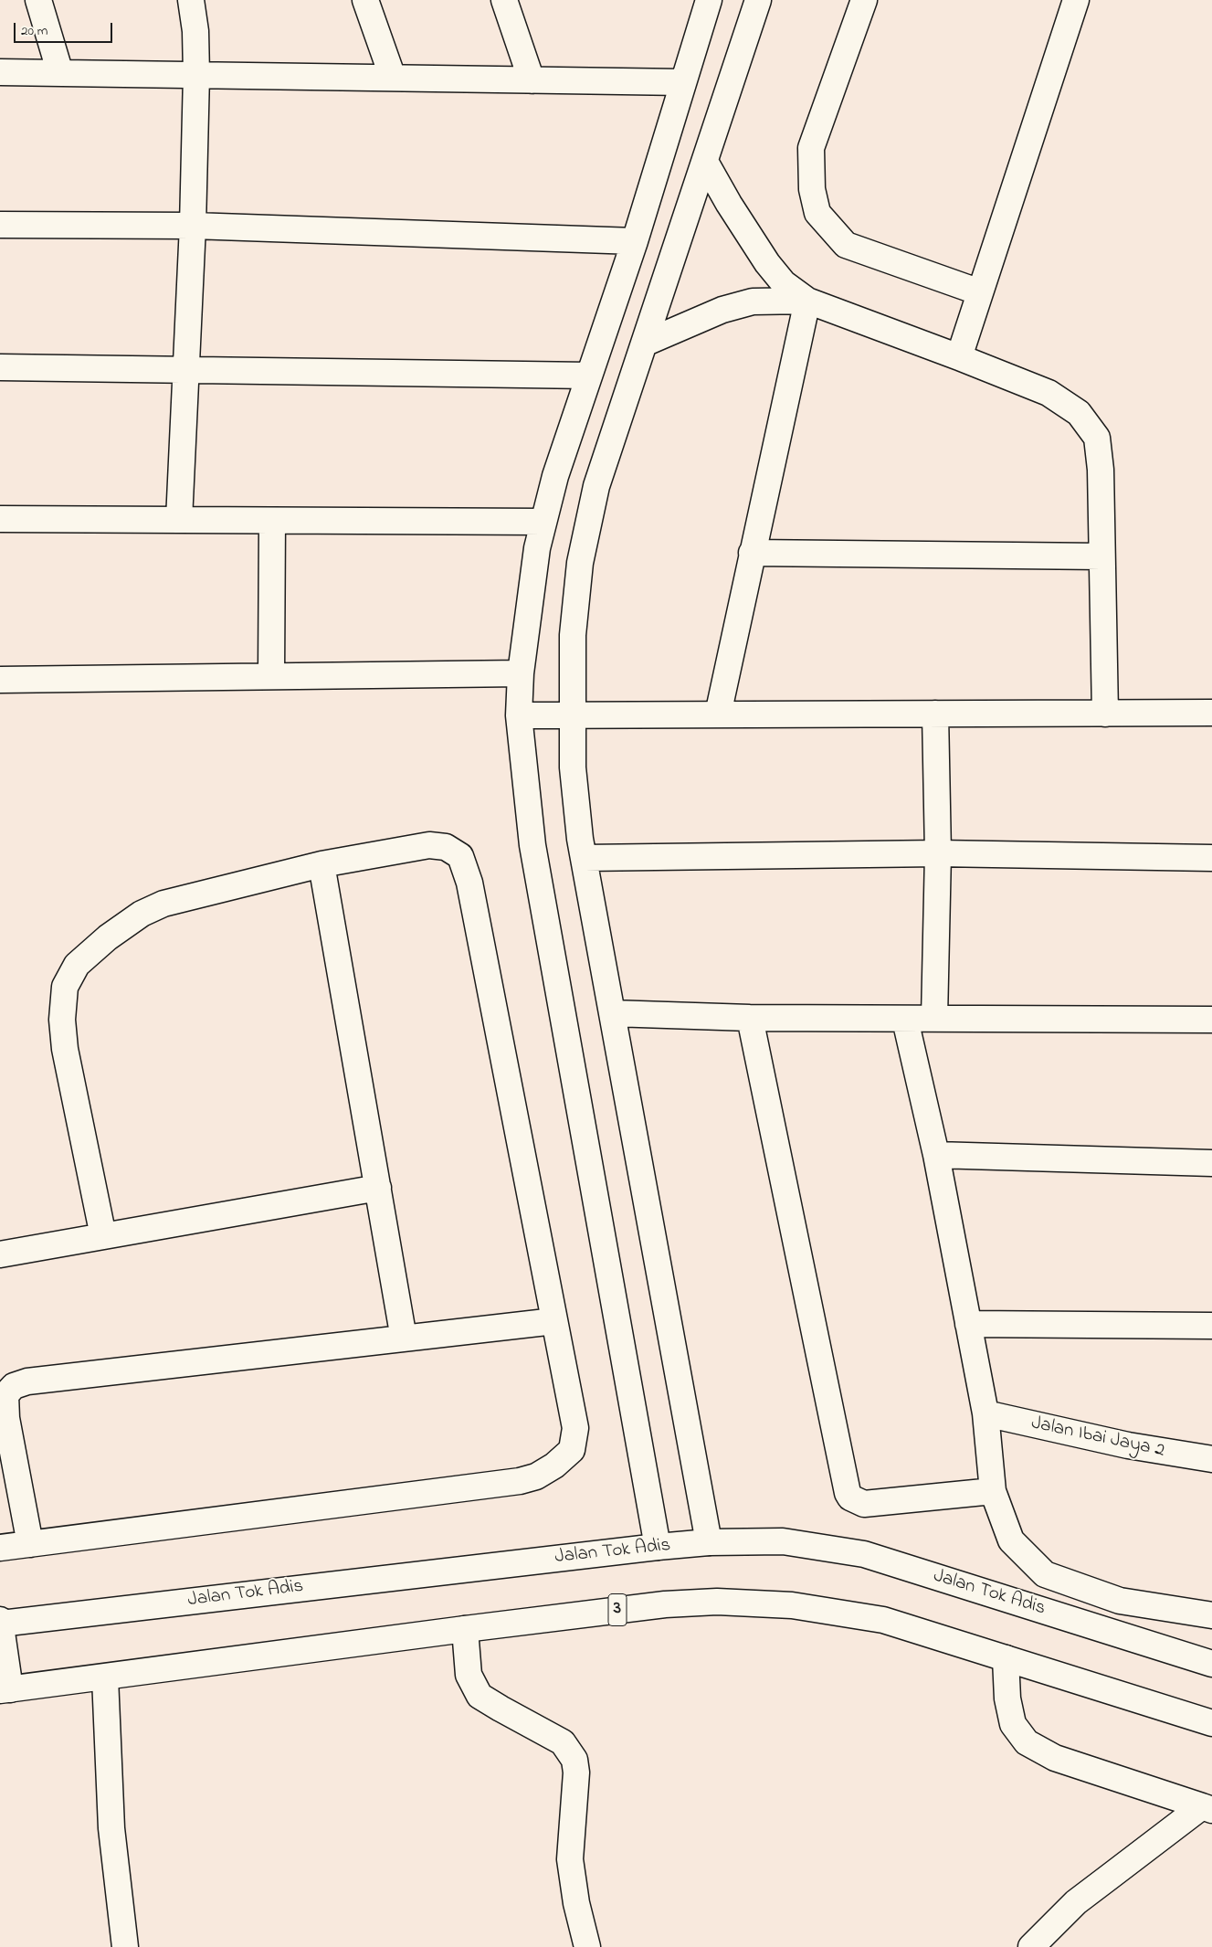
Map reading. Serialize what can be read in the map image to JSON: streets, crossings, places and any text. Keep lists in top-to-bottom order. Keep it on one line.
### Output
{"streets":{"street":["Jalan Ibai Jaya 2","Jalan Tok Adis","3"]},"scale_bar":"20 m"}
